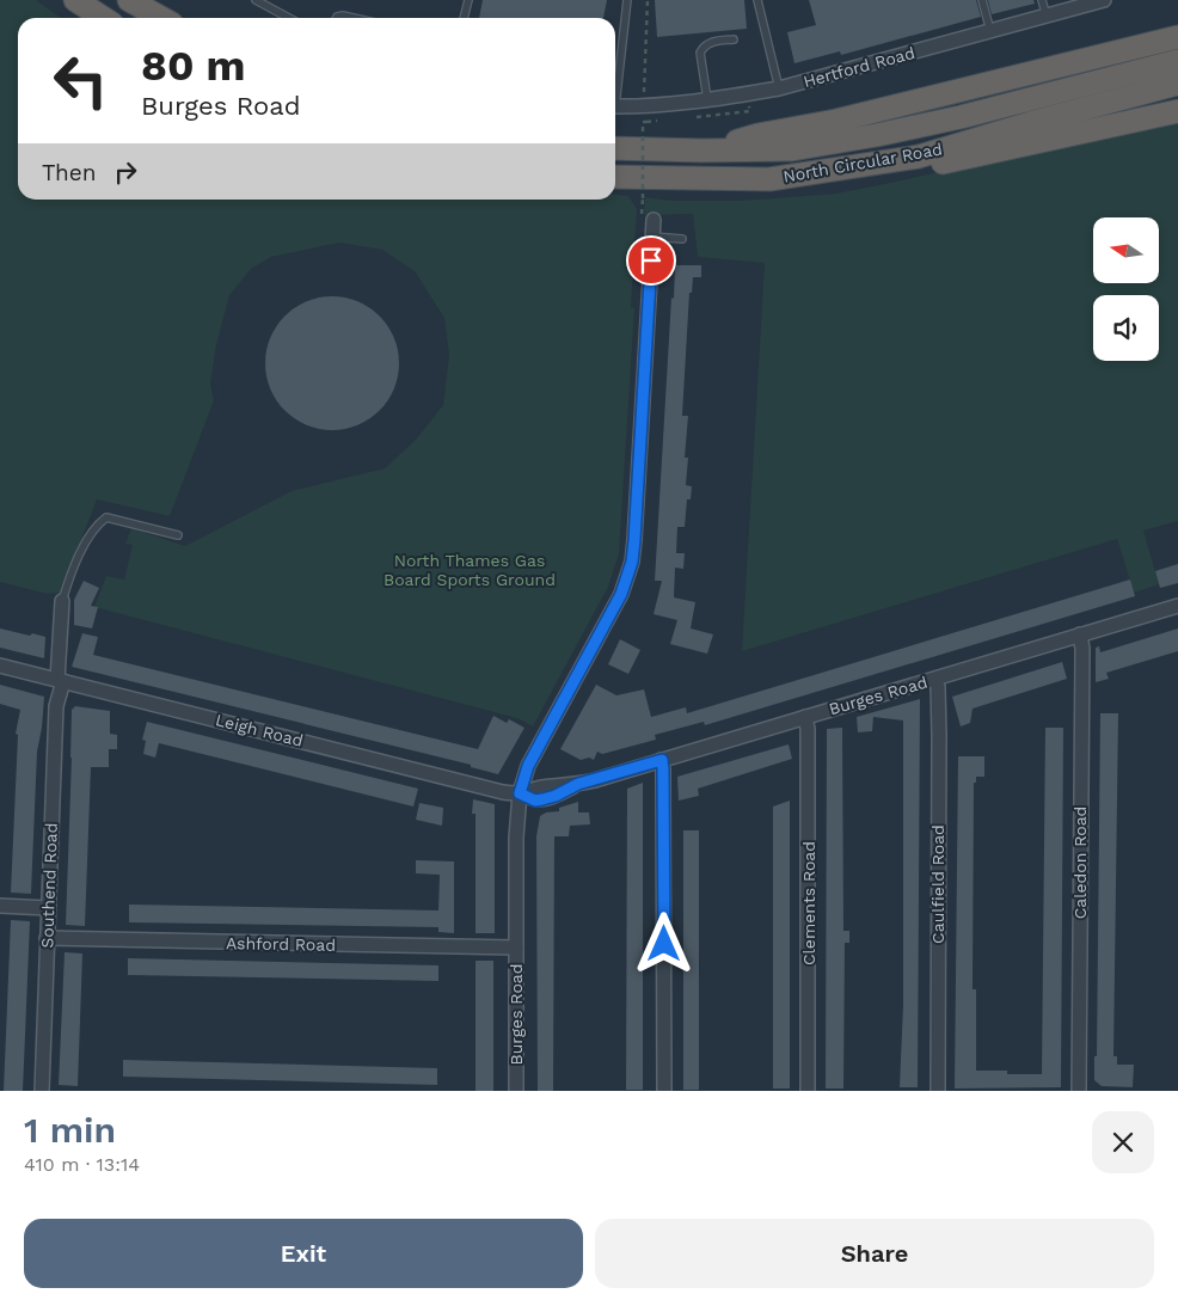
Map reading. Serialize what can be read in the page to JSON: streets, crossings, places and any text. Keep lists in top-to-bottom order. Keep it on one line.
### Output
{"streets":{"highway":["North Circular Road"],"street":["Hertford Road","Burges Road","Leigh Road","Caledon Road","Caulfield Road","Southend Road","Clements Road","Ashford Road"]},"crossings":[["Burges Road","Leigh Road"],["Burges Road","Caledon Road"],["Burges Road","Caulfield Road"],["Burges Road","Clements Road"],["Burges Road","Ashford Road"],["Leigh Road","Southend Road"],["Southend Road","Ashford Road"]],"parks":["North Thames Gas Board Sports Ground"],"north":"left","page":{"turn":["80 m","Burges Road"],"then":"Then","heading":["1 min","410 m · 13:14"],"buttons":["Exit","Share"]}}
